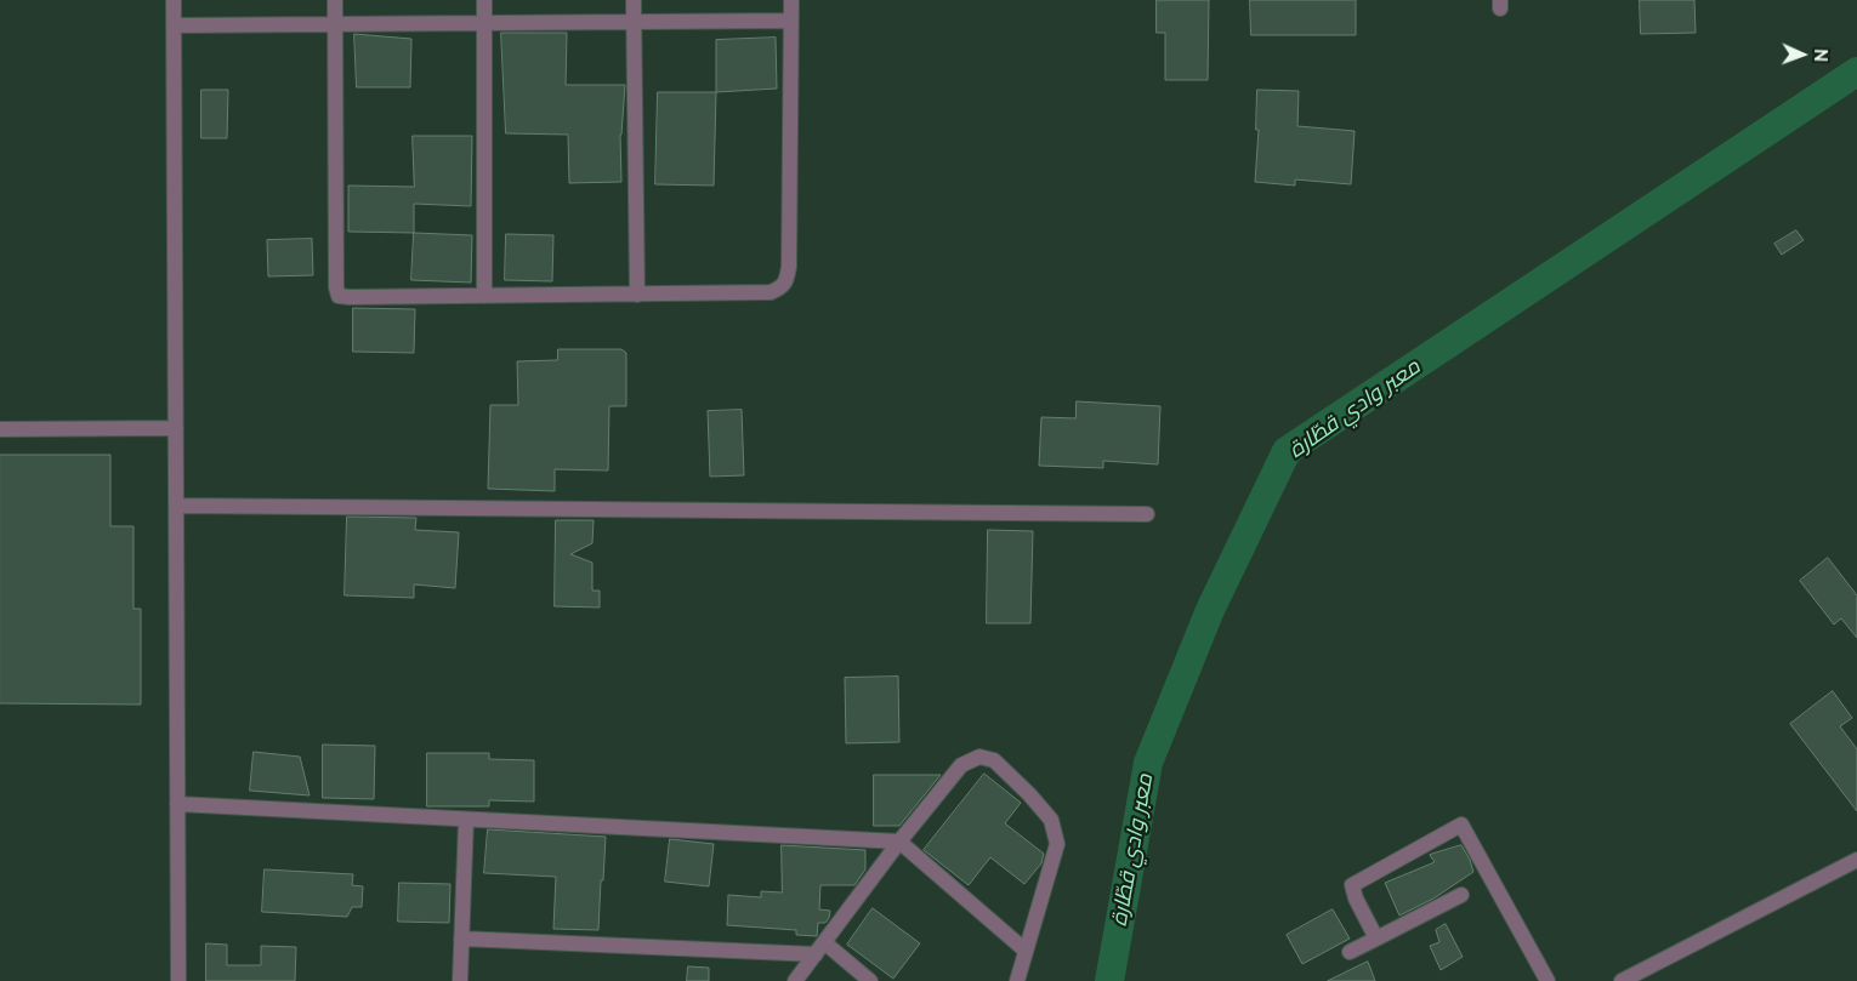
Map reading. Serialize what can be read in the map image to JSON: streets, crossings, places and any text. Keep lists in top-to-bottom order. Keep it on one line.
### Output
{"water":["معبر وادي قطّارة"],"north":"right"}
